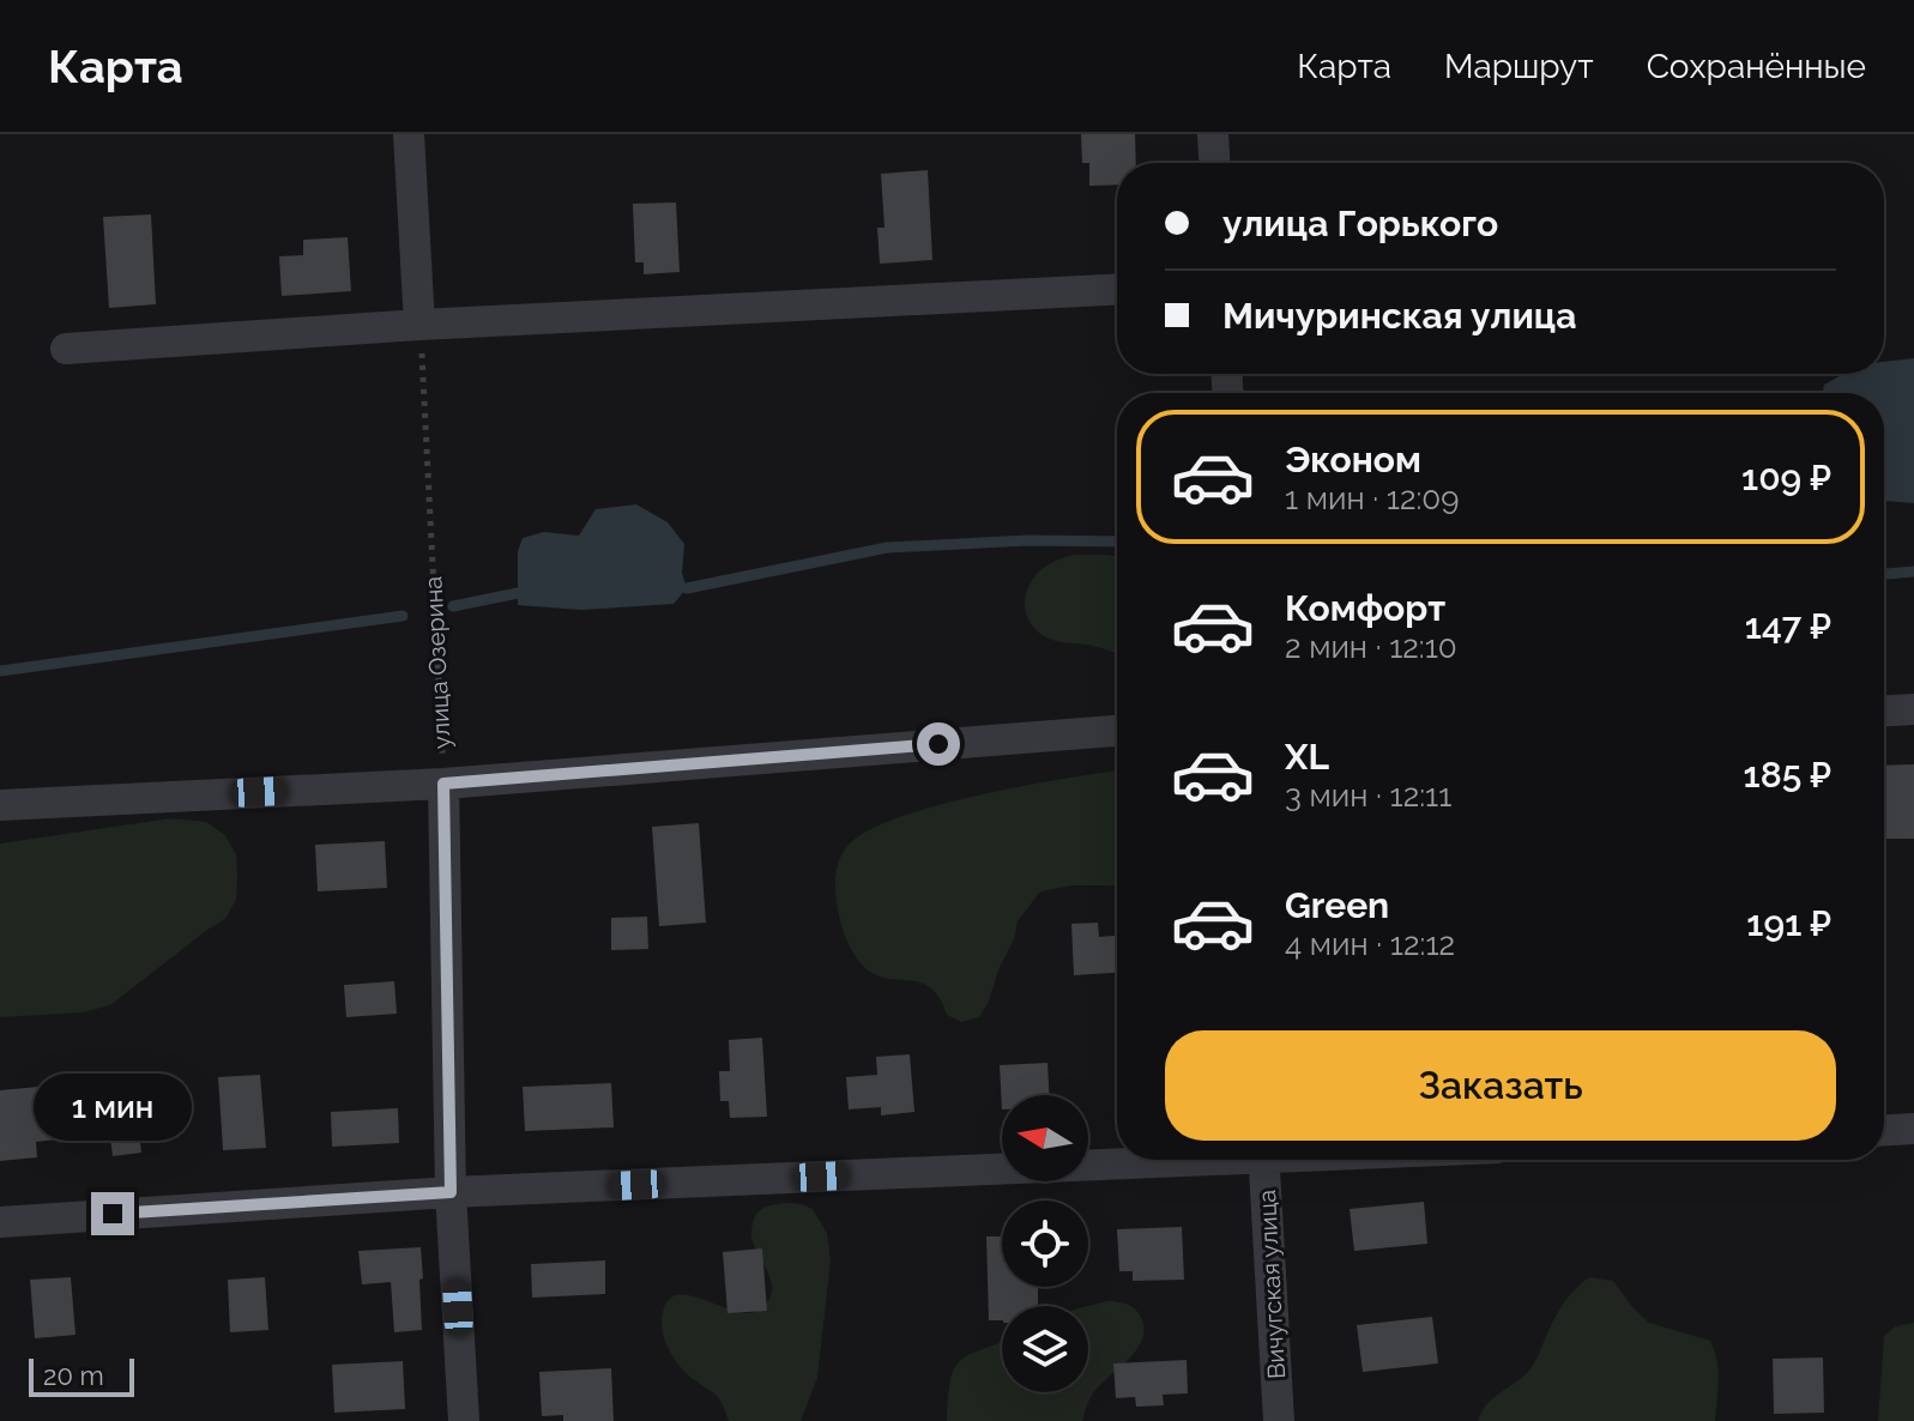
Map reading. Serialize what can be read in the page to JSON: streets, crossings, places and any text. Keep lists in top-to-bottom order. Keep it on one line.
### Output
{"streets":{"street":["улица Озерина","Вичугская улица"]},"scale_bar":"20 m","north":"left","page":{"header":"Карта","nav":["Карта","Маршрут","Сохранённые"],"banner":["улица Горького","Мичуринская улица"],"list":[{"name":"Эконом","note":"1 мин · 12:09","value":"109 ₽"},{"name":"Комфорт","note":"2 мин · 12:10","value":"147 ₽"},{"name":"XL","note":"3 мин · 12:11","value":"185 ₽"},{"name":"Green","note":"4 мин · 12:12","value":"191 ₽"}],"buttons":"Заказать","bubble":"1 мин","scale":"20 m"}}
